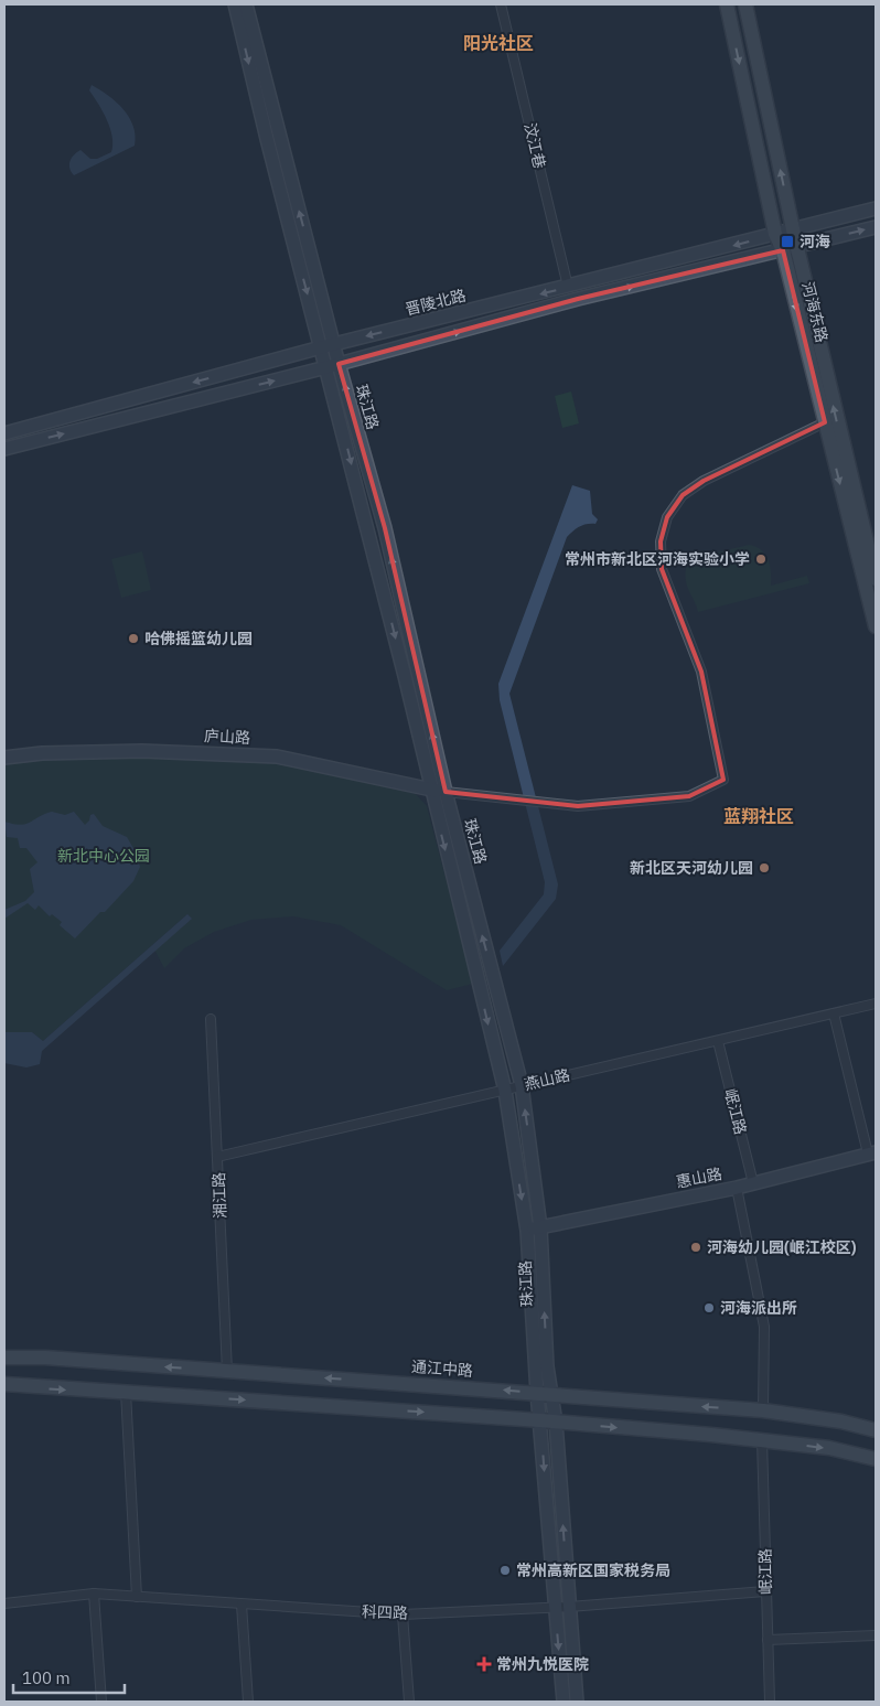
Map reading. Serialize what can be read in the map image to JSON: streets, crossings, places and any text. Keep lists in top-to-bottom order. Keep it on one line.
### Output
{"streets":{"main road":["河海东路","通江中路"],"street":["汶江巷","晋陵北路","珠江路","庐山路","燕山路","岷江路","惠山路","湘江路","科四路"]},"crossings":[["汶江巷","晋陵北路"],["晋陵北路","河海东路"],["晋陵北路","珠江路"],["珠江路","庐山路"],["珠江路","燕山路"],["珠江路","惠山路"],["珠江路","通江中路"],["珠江路","科四路"],["燕山路","岷江路"],["燕山路","湘江路"],["岷江路","惠山路"],["岷江路","科四路"],["湘江路","通江中路"]],"districts":["阳光社区","蓝翔社区"],"parks":["新北中心公园"],"places":{"transit":["河海"],"other":["常州市新北区河海实验小学","哈佛摇篮幼儿园","新北区天河幼儿园","河海幼儿园(岷江校区)","河海派出所","常州高新区国家税务局"],"health":["常州九悦医院"]},"scale_bar":"100 m"}
